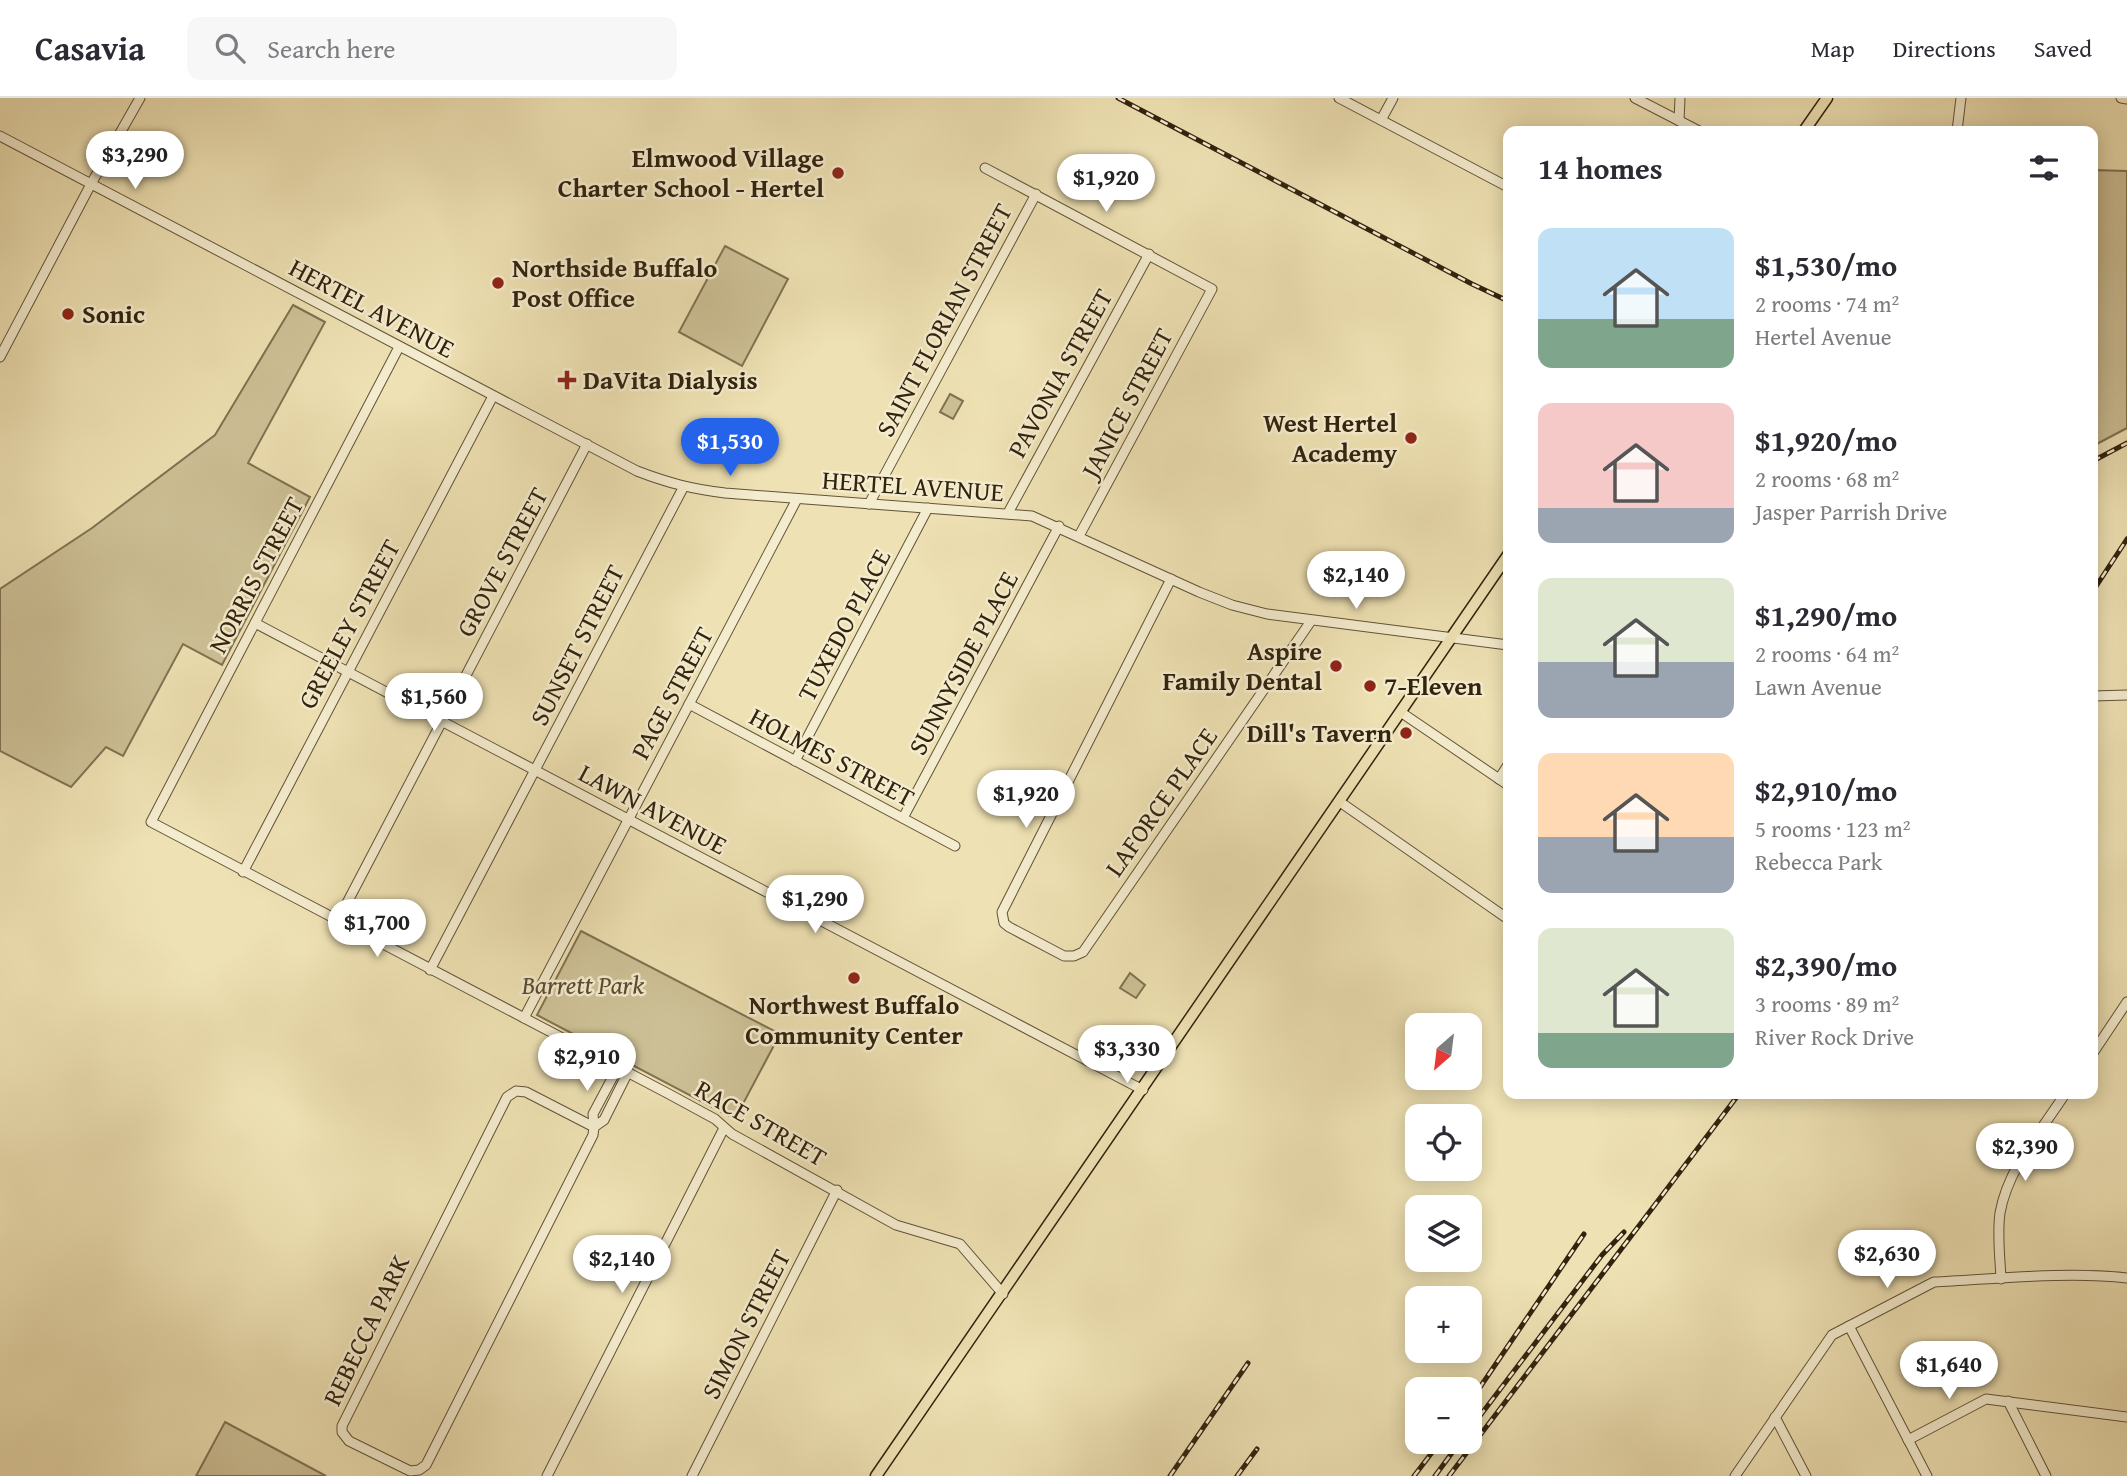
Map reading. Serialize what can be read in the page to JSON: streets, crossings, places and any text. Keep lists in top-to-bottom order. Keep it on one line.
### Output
{"streets":{"street":["HERTEL AVENUE","SAINT FLORIAN STREET","PAVONIA STREET","JANICE STREET","GROVE STREET","NORRIS STREET","GREELEY STREET","TUXEDO PLACE","SUNSET STREET","SUNNYSIDE PLACE","PAGE STREET","HOLMES STREET","LAFORCE PLACE","LAWN AVENUE","RACE STREET","SIMON STREET","REBECCA PARK"]},"crossings":[["HERTEL AVENUE","SAINT FLORIAN STREET"],["HERTEL AVENUE","PAVONIA STREET"],["HERTEL AVENUE","JANICE STREET"],["HERTEL AVENUE","GROVE STREET"],["HERTEL AVENUE","NORRIS STREET"],["HERTEL AVENUE","GREELEY STREET"],["HERTEL AVENUE","TUXEDO PLACE"],["HERTEL AVENUE","SUNSET STREET"],["HERTEL AVENUE","SUNNYSIDE PLACE"],["HERTEL AVENUE","PAGE STREET"],["HERTEL AVENUE","LAFORCE PLACE"],["PAVONIA STREET","JANICE STREET"],["GROVE STREET","LAWN AVENUE"],["GROVE STREET","RACE STREET"],["NORRIS STREET","LAWN AVENUE"],["NORRIS STREET","RACE STREET"],["GREELEY STREET","LAWN AVENUE"],["GREELEY STREET","RACE STREET"],["TUXEDO PLACE","HOLMES STREET"],["SUNSET STREET","LAWN AVENUE"],["SUNSET STREET","RACE STREET"],["SUNNYSIDE PLACE","HOLMES STREET"],["PAGE STREET","HOLMES STREET"],["PAGE STREET","LAWN AVENUE"],["PAGE STREET","RACE STREET"],["RACE STREET","SIMON STREET"],["RACE STREET","REBECCA PARK"]],"parks":["Barrett Park"],"places":{"other":["Elmwood Village Charter School - Hertel","Northside Buffalo Post Office","Sonic","West Hertel Academy","Aspire Family Dental","7-Eleven","Dill's Tavern","Northwest Buffalo Community Center"],"health":["DaVita Dialysis"]},"north":"bottom left","page":{"header":"Casavia","search":"Search here","nav":["Map","Directions","Saved"],"heading":"14 homes","price":["$3,290","$1,920","$1,530","$2,140","$1,560","$1,920","$1,290","$1,700","$3,330","$2,910","$2,390","$2,630","$2,140","$1,640"],"list":[{"name":"$1,530/mo","note":"2 rooms · 74 m² · Hertel Avenue"},{"name":"$1,920/mo","note":"2 rooms · 68 m² · Jasper Parrish Drive"},{"name":"$1,290/mo","note":"2 rooms · 64 m² · Lawn Avenue"},{"name":"$2,910/mo","note":"5 rooms · 123 m² · Rebecca Park"},{"name":"$2,390/mo","note":"3 rooms · 89 m² · River Rock Drive"}],"map_buttons":["+","−"]}}
